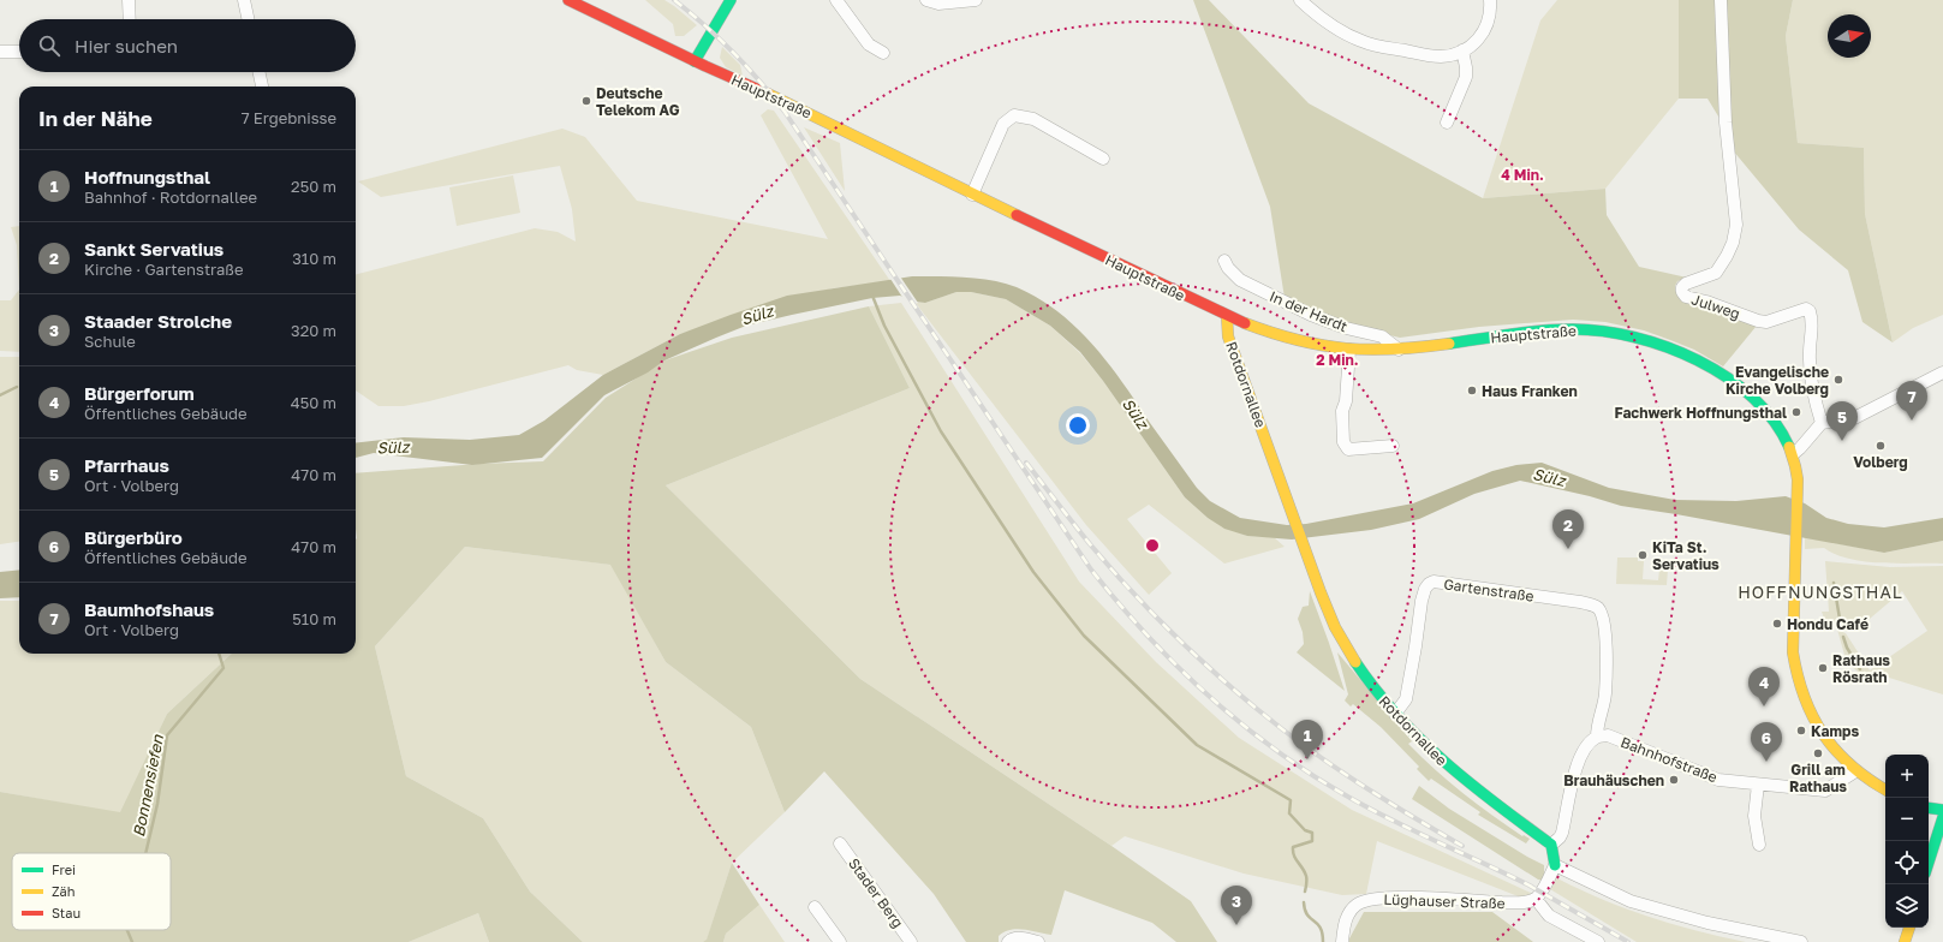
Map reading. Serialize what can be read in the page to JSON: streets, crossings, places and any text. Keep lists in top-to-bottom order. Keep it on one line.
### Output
{"streets":{"main road":["Hauptstraße","Rotdornallee"],"street":["Julweg","In der Hardt","Gartenstraße","Bahnhofstraße","Stader Berg","Lüghauser Straße"]},"crossings":[["Hauptstraße","In der Hardt"],["Hauptstraße","Rotdornallee"],["Hauptstraße","Bahnhofstraße"],["Rotdornallee","Gartenstraße"],["Gartenstraße","Bahnhofstraße"]],"districts":["HOFFNUNGSTHAL"],"water":["Sülz","Bonnensiefen"],"places":["Deutsche Telekom AG","Evangelische Kirche Volberg","Haus Franken","Fachwerk Hoffnungsthal","Volberg","KiTa St. Servatius","Hondu Café","Rathaus Rösrath","Kamps","Grill am Rathaus","Brauhäuschen"],"legend":["Frei","Zäh","Stau"],"north":"right","page":{"search":"Hier suchen","heading":["In der Nähe","7 Ergebnisse"],"list":[{"mark":"1","name":"Hoffnungsthal","note":"Bahnhof · Rotdornallee","value":"250 m"},{"mark":"2","name":"Sankt Servatius","note":"Kirche · Gartenstraße","value":"310 m"},{"mark":"3","name":"Staader Strolche","note":"Schule","value":"320 m"},{"mark":"4","name":"Bürgerforum","note":"Öffentliches Gebäude","value":"450 m"},{"mark":"5","name":"Pfarrhaus","note":"Ort · Volberg","value":"470 m"},{"mark":"6","name":"Bürgerbüro","note":"Öffentliches Gebäude","value":"470 m"},{"mark":"7","name":"Baumhofshaus","note":"Ort · Volberg","value":"510 m"}],"pins":["7","5","2","4","1","6","3"],"map_buttons":["+","−"]},"rings":["4 Min.","2 Min."]}
